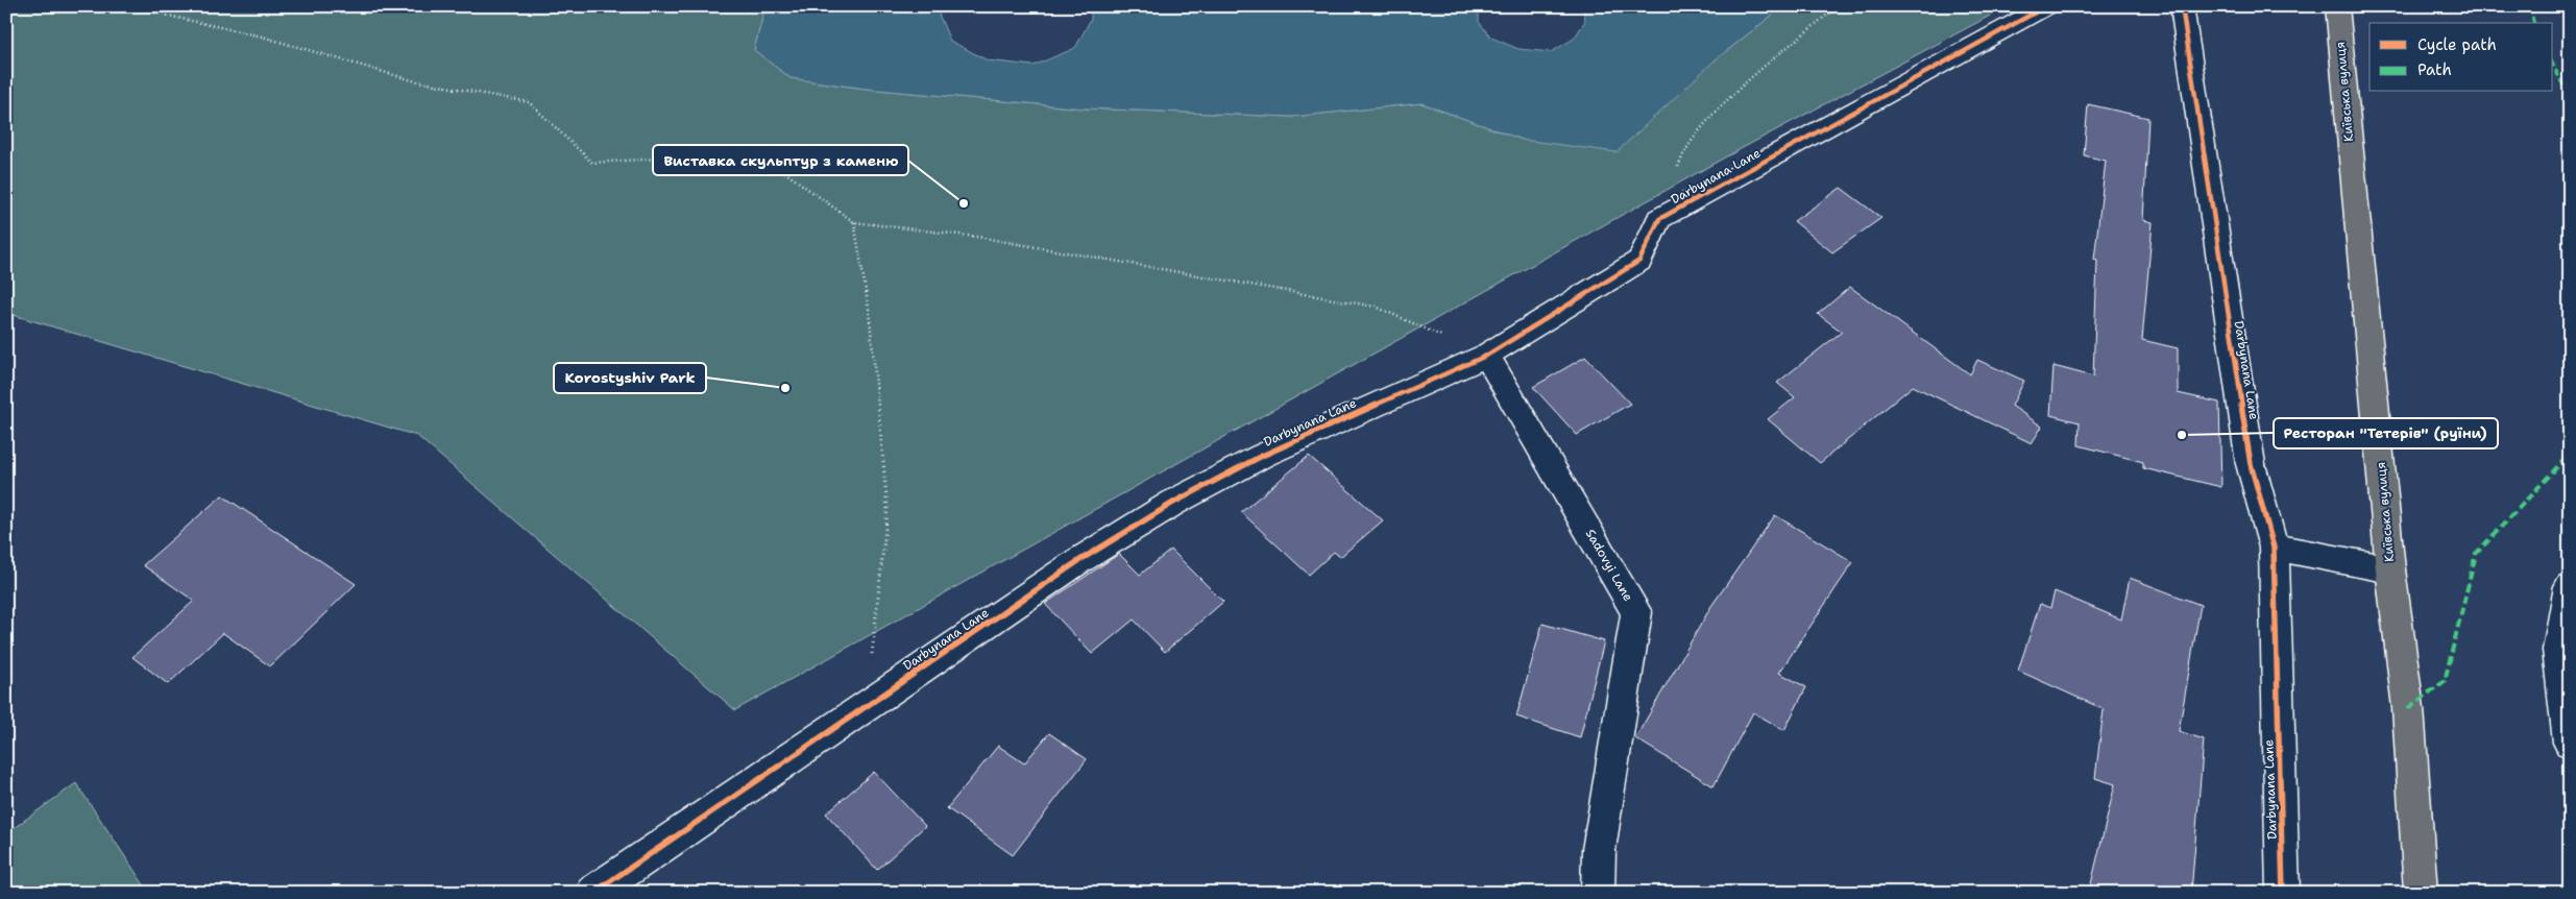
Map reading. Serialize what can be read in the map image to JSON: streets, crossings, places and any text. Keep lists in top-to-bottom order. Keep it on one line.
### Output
{"streets":{"main road":["Київська вулиця"],"street":["Darbynana Lane","Sadovyi Lane"]},"crossings":[["Darbynana Lane","Sadovyi Lane"]],"places":["Виставка скульптур з каменю","Korostyshiv Park","Ресторан \"Тетерів\" (руїни)"],"legend":["Cycle path","Path"]}
